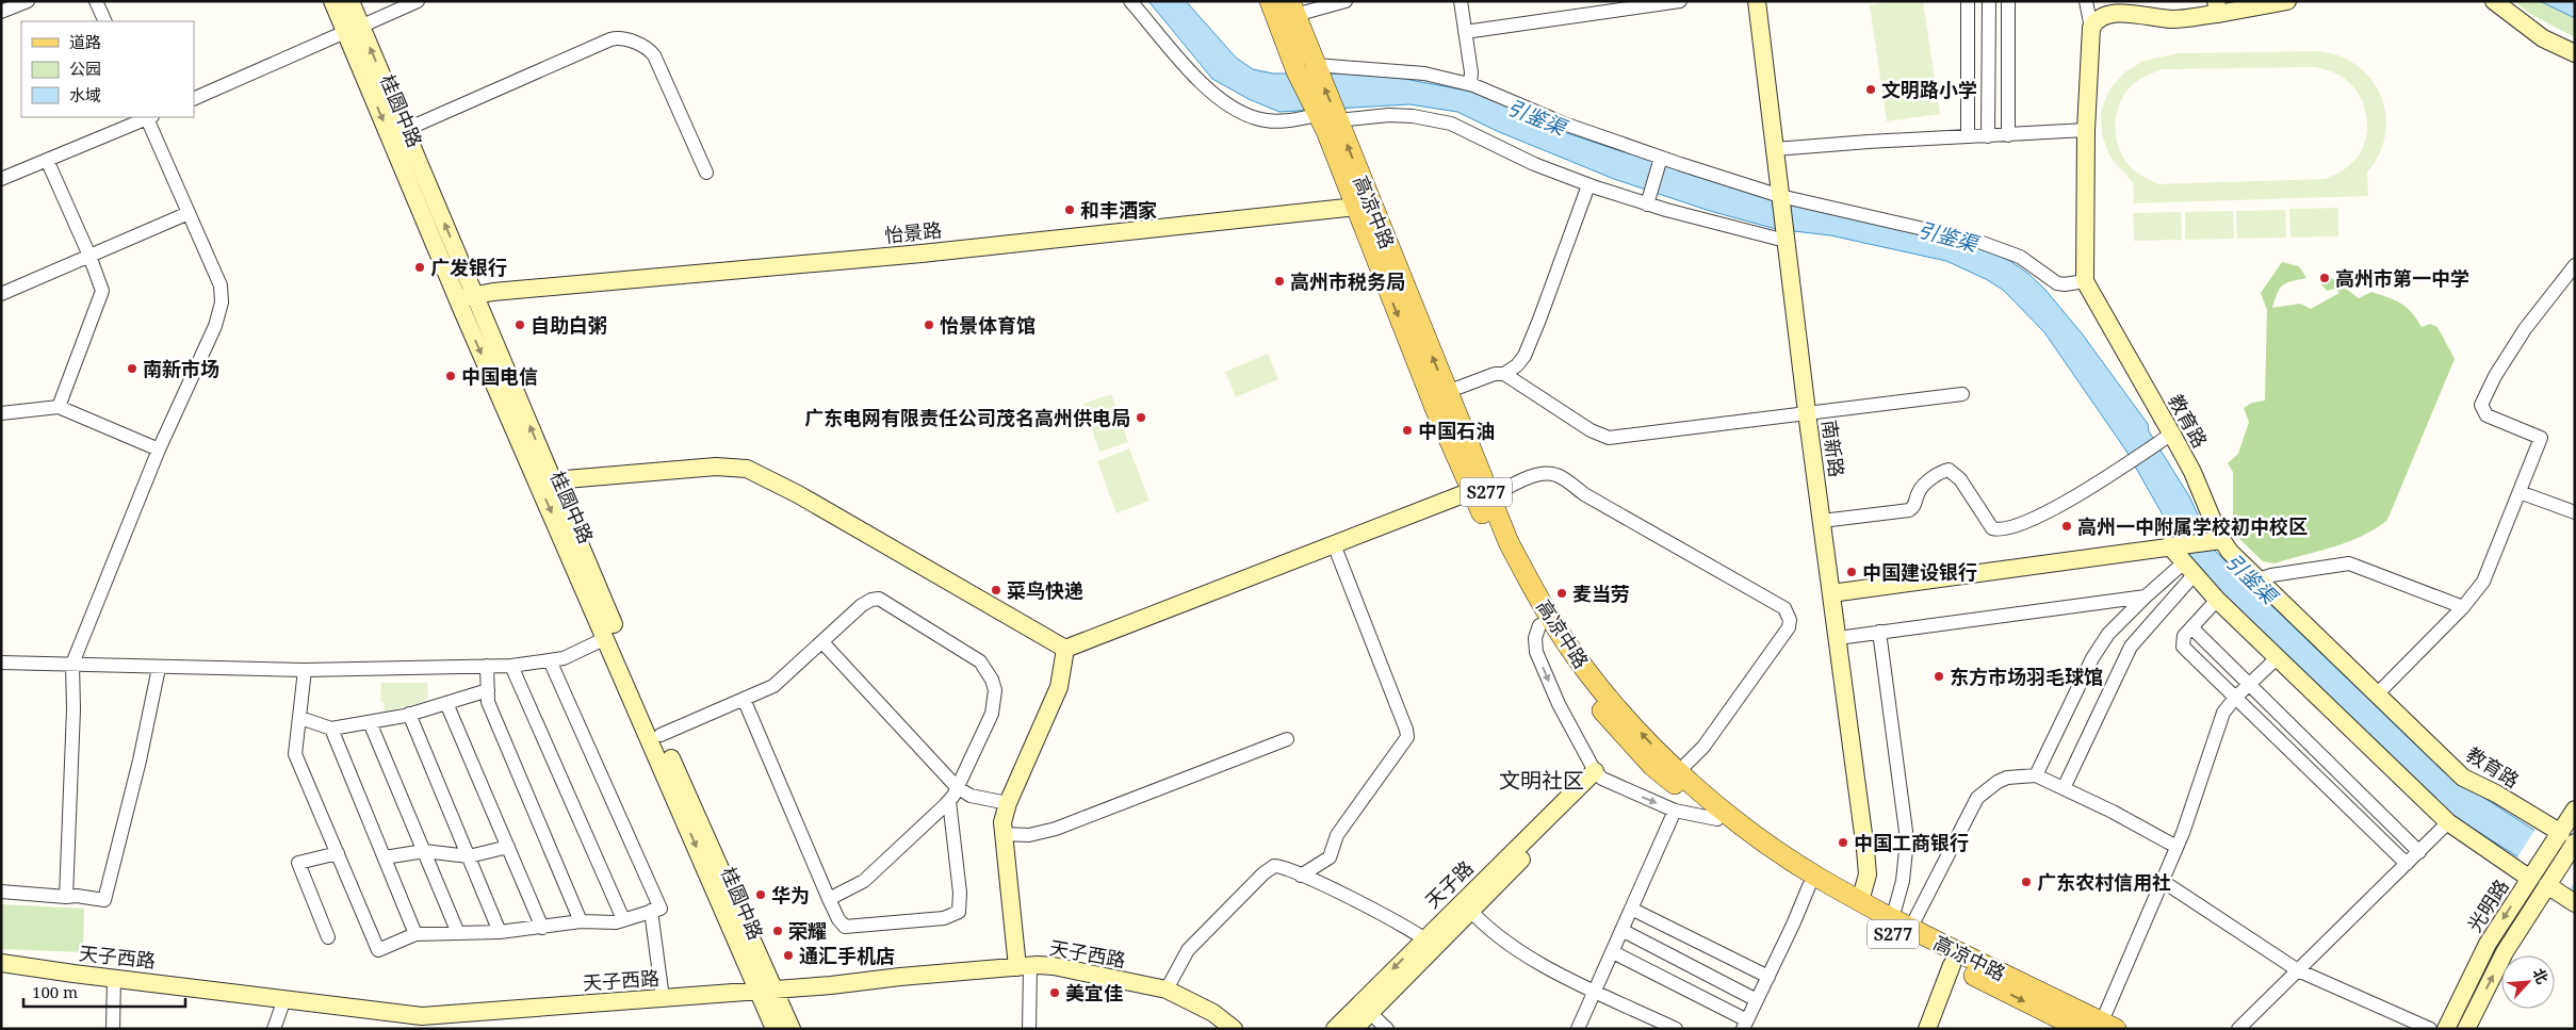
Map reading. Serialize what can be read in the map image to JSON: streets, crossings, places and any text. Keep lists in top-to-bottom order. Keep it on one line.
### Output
{"streets":{"main road":["高凉中路","S277"],"street":["桂圆中路","怡景路","教育路","南新路","天子路","光明路","天子西路"]},"crossings":[["桂圆中路","怡景路"],["桂圆中路","天子西路"],["高凉中路","怡景路"],["高凉中路","南新路"],["教育路","光明路"]],"districts":["文明社区"],"water":["引鉴渠"],"places":["文明路小学","和丰酒家","广发银行","高州市第一中学","高州市税务局","自助白粥","怡景体育馆","南新市场","中国电信","广东电网有限责任公司茂名高州供电局","中国石油","高州一中附属学校初中校区","中国建设银行","菜鸟快递","麦当劳","东方市场羽毛球馆","中国工商银行","广东农村信用社","华为","荣耀","通汇手机店","美宜佳"],"legend":["道路","公园","水域"],"scale_bar":"100 m","north":"top right"}
